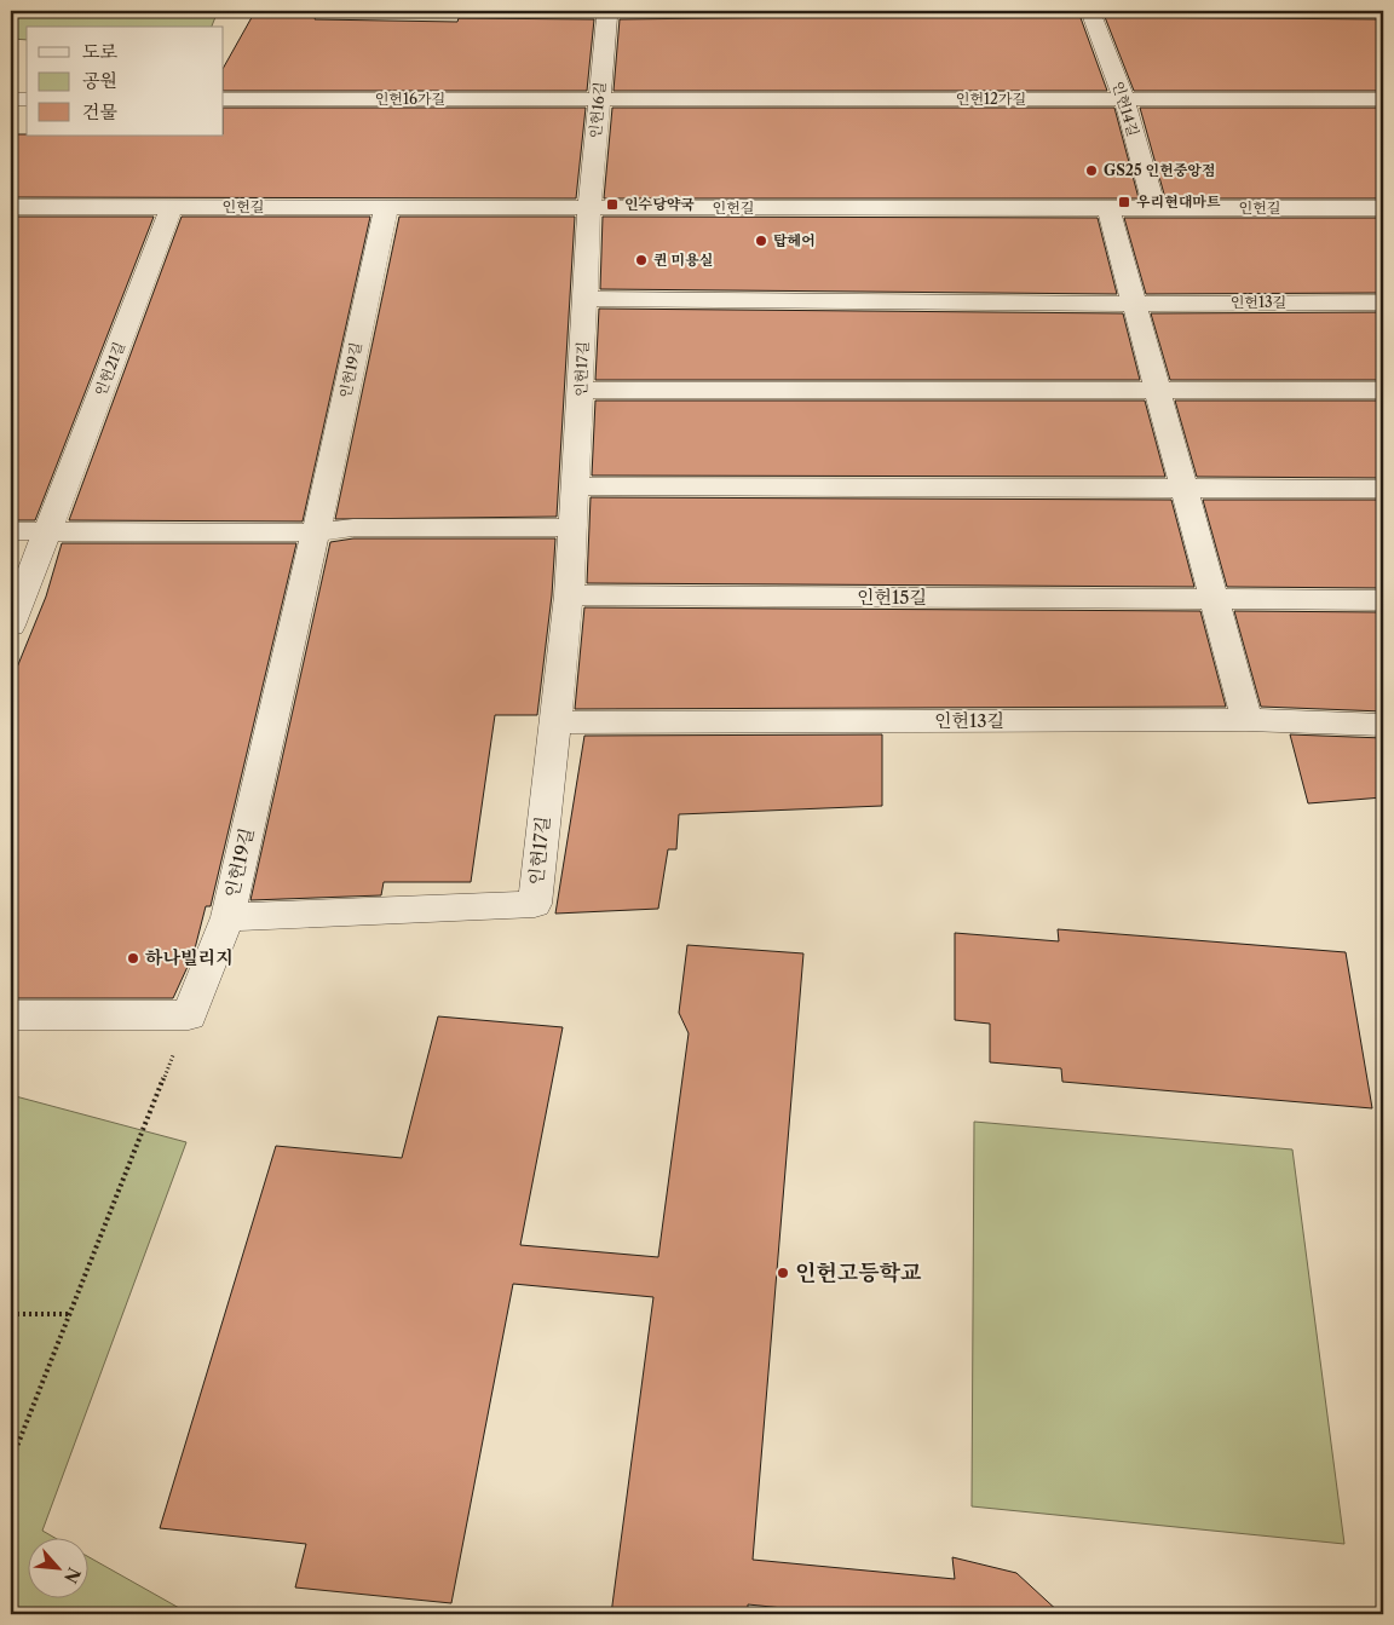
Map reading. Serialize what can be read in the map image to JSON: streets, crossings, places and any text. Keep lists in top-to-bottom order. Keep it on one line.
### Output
{"streets":{"street":["인헌16가길","인헌12가길","인헌14길","인헌16길","인헌길","인헌13길","인헌21길","인헌17길","인헌19길","인헌15길"]},"crossings":[["인헌16가길","인헌12가길"],["인헌16가길","인헌16길"],["인헌12가길","인헌14길"],["인헌12가길","인헌16길"],["인헌14길","인헌길"],["인헌16길","인헌길"],["인헌16길","인헌17길"],["인헌길","인헌21길"],["인헌길","인헌17길"],["인헌길","인헌19길"],["인헌13길","인헌17길"],["인헌17길","인헌19길"],["인헌17길","인헌15길"]],"places":{"other":["GS25 인헌중앙점","탑헤어","퀸 미용실","하나빌리지","인헌고등학교"],"transit":["우리현대마트","인수당약국"]},"legend":["도로","공원","건물"],"north":"bottom right"}
